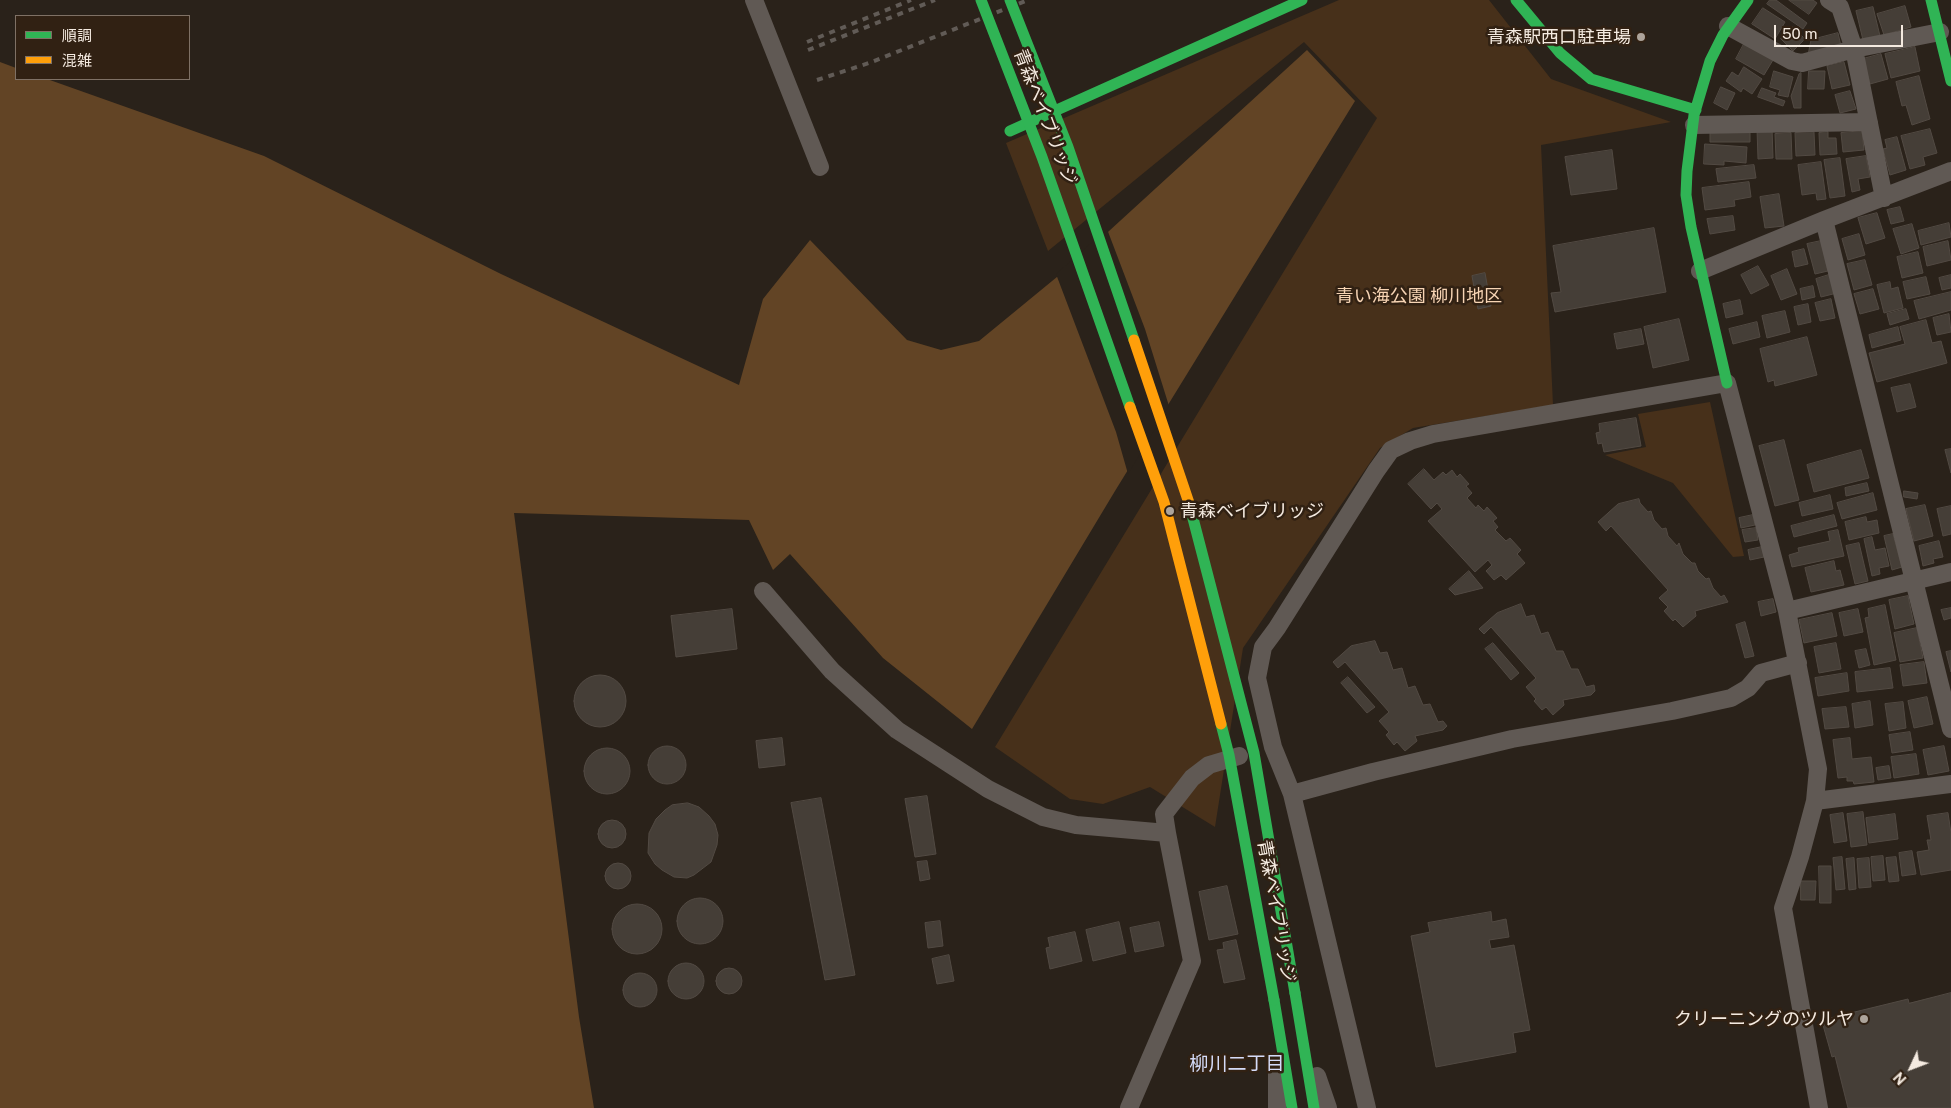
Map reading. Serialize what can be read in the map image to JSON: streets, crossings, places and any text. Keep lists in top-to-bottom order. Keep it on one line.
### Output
{"streets":{"street":["青森ベイブリッジ"]},"districts":["柳川二丁目"],"parks":["青い海公園 柳川地区"],"places":["青森駅西口駐車場","青森ベイブリッジ","クリーニングのツルヤ"],"legend":["順調","混雑"],"scale_bar":"50 m","north":"bottom left"}
